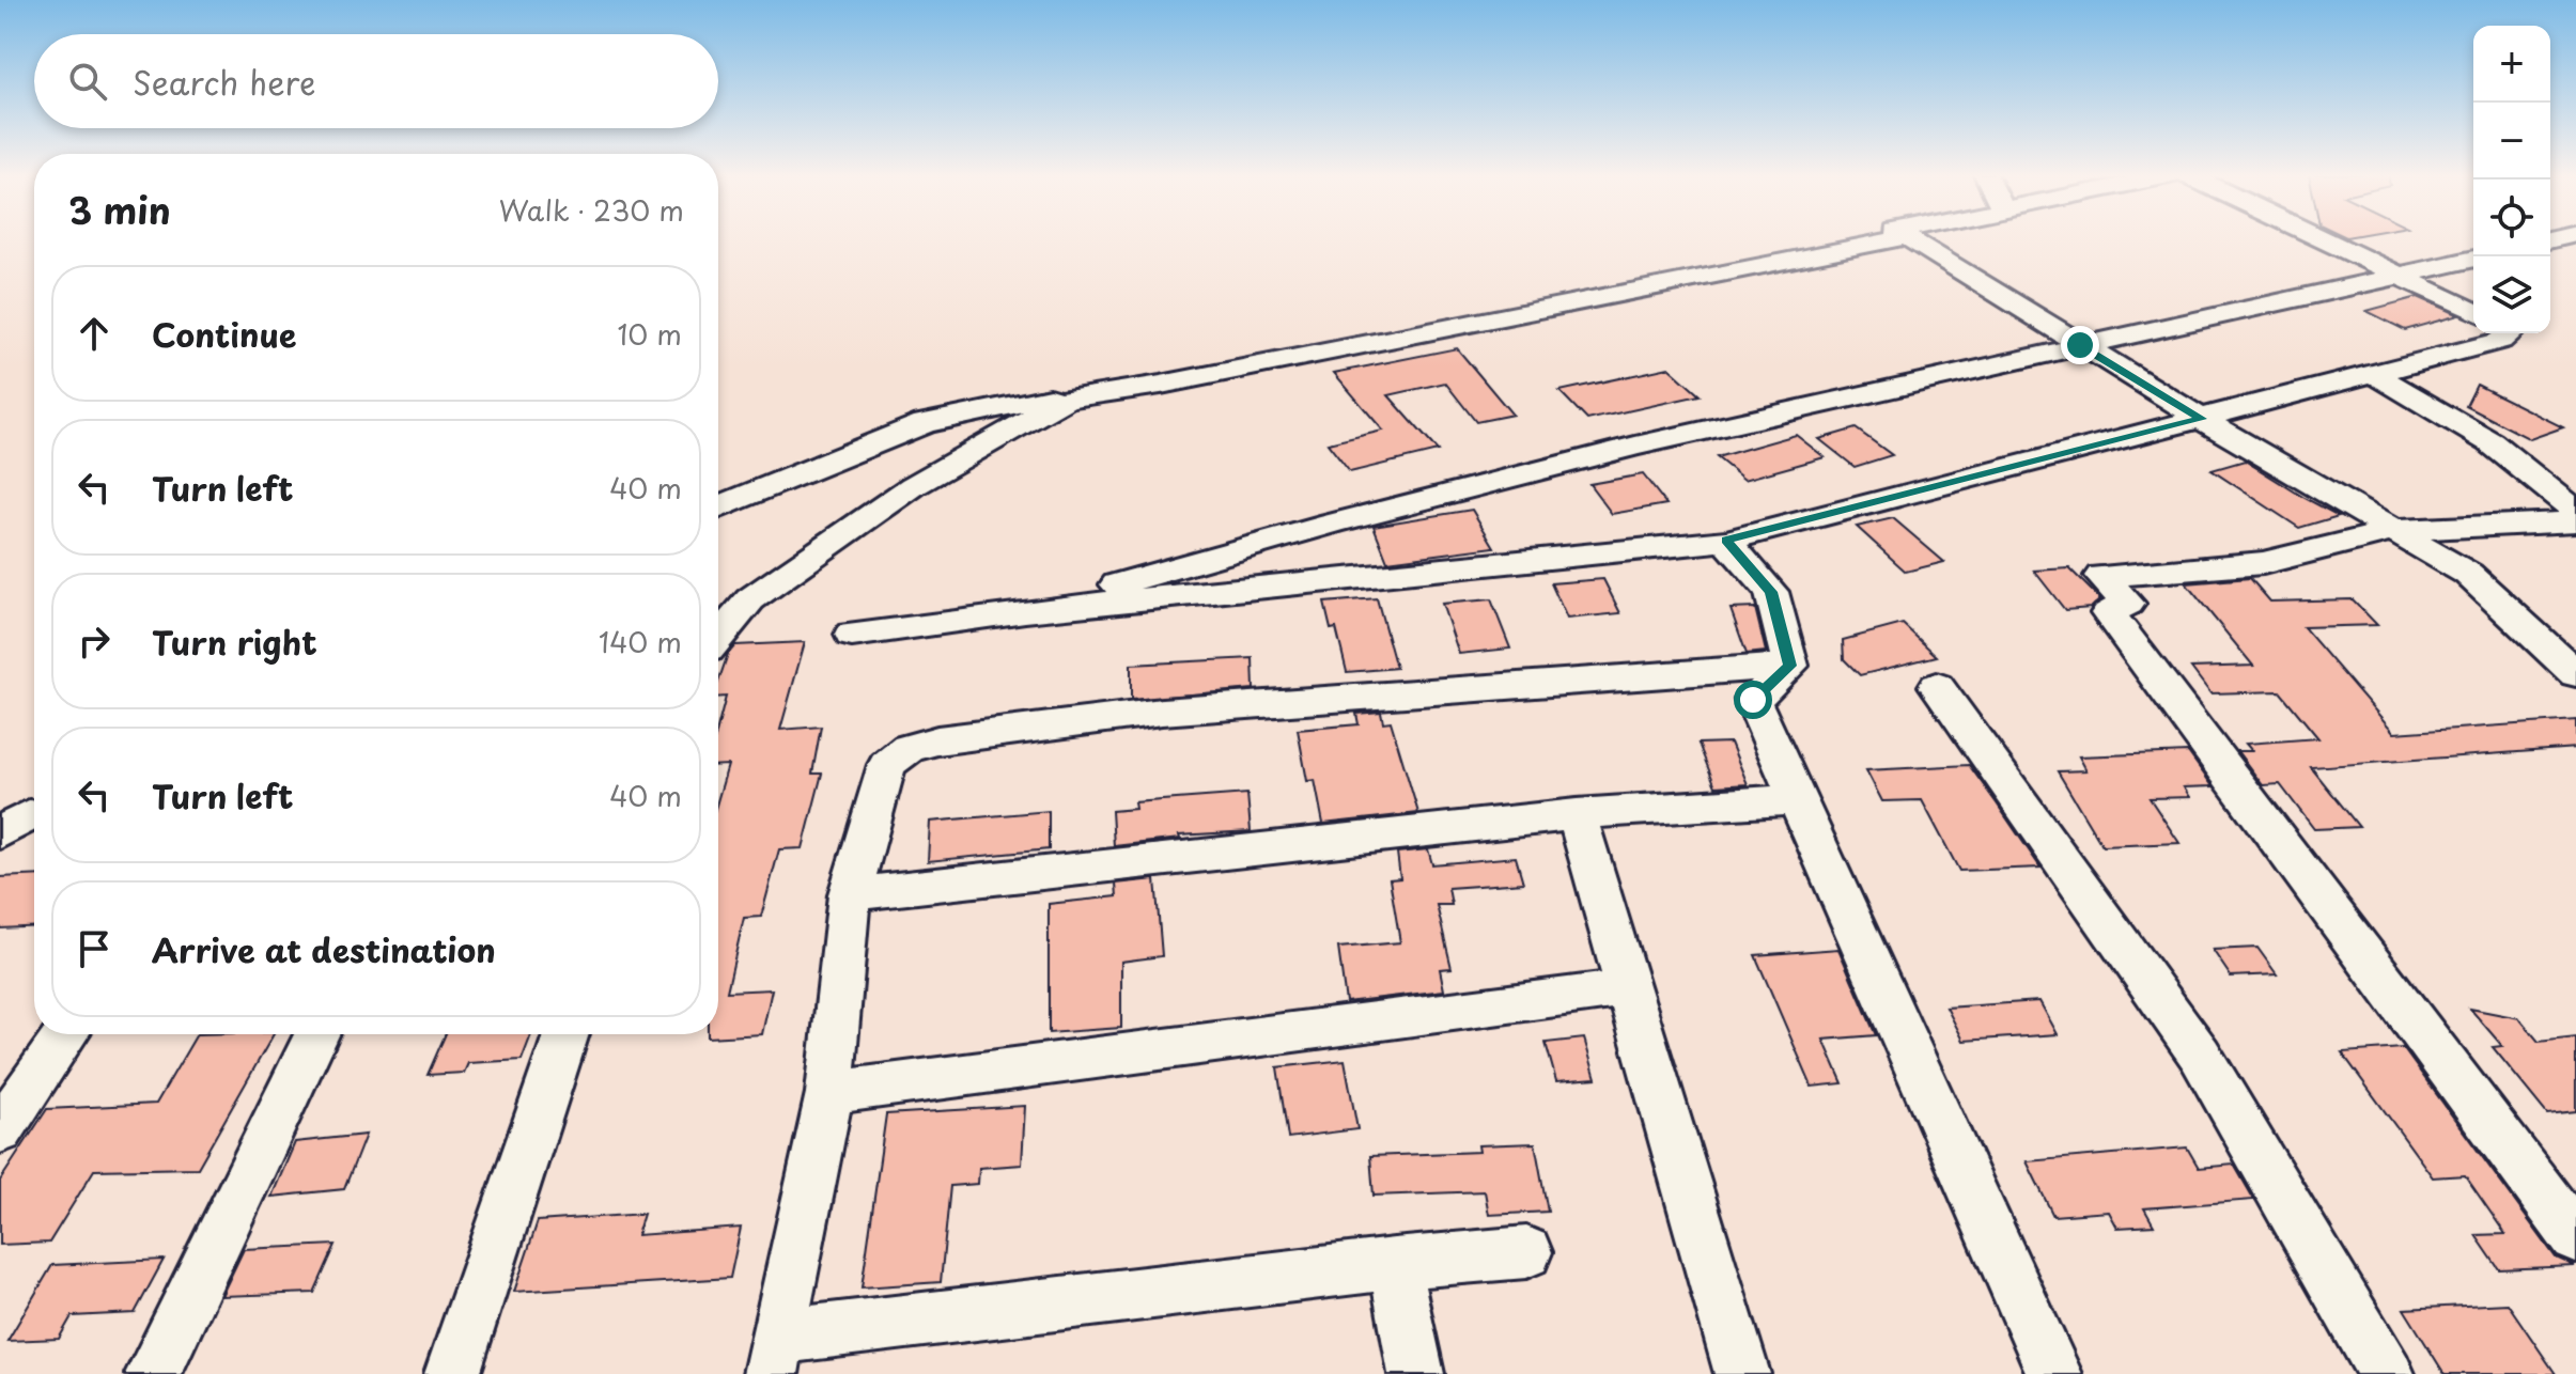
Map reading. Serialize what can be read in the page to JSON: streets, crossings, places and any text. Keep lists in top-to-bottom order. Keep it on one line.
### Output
{"page":{"map_buttons":["+","−"],"search":"Search here","heading":["3 min","Walk · 230 m"],"list":[["Continue","10 m"],["Turn left","40 m"],["Turn right","140 m"],["Turn left","40 m"],"Arrive at destination"]}}
